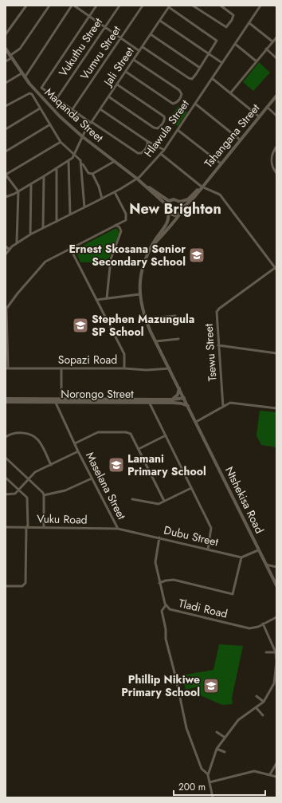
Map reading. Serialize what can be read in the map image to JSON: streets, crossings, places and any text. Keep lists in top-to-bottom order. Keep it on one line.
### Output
{"streets":{"street":["Vukuthu Street","Vumvu Street","Jali Street","Maqanda Street","Hlawula Street","Tshangana Street","Tsewu Street","Sopazi Road","Norongo Street","Maselana Street","Ntshekisa Road","Vuku Road","Dubu Street","Tladi Road"]},"crossings":[["Jali Street","Maqanda Street"],["Maqanda Street","Hlawula Street"],["Maqanda Street","Tshangana Street"],["Sopazi Road","Ntshekisa Road"],["Norongo Street","Maselana Street"],["Norongo Street","Ntshekisa Road"],["Maselana Street","Vuku Road"],["Maselana Street","Dubu Street"],["Vuku Road","Dubu Street"],["Dubu Street","Tladi Road"]],"districts":["New Brighton"],"places":{"school or university":["Ernest Skosana Senior Secondary School","Stephen Mazungula SP School","Lamani Primary School","Phillip Nikiwe Primary School"]},"scale_bar":"200 m"}
